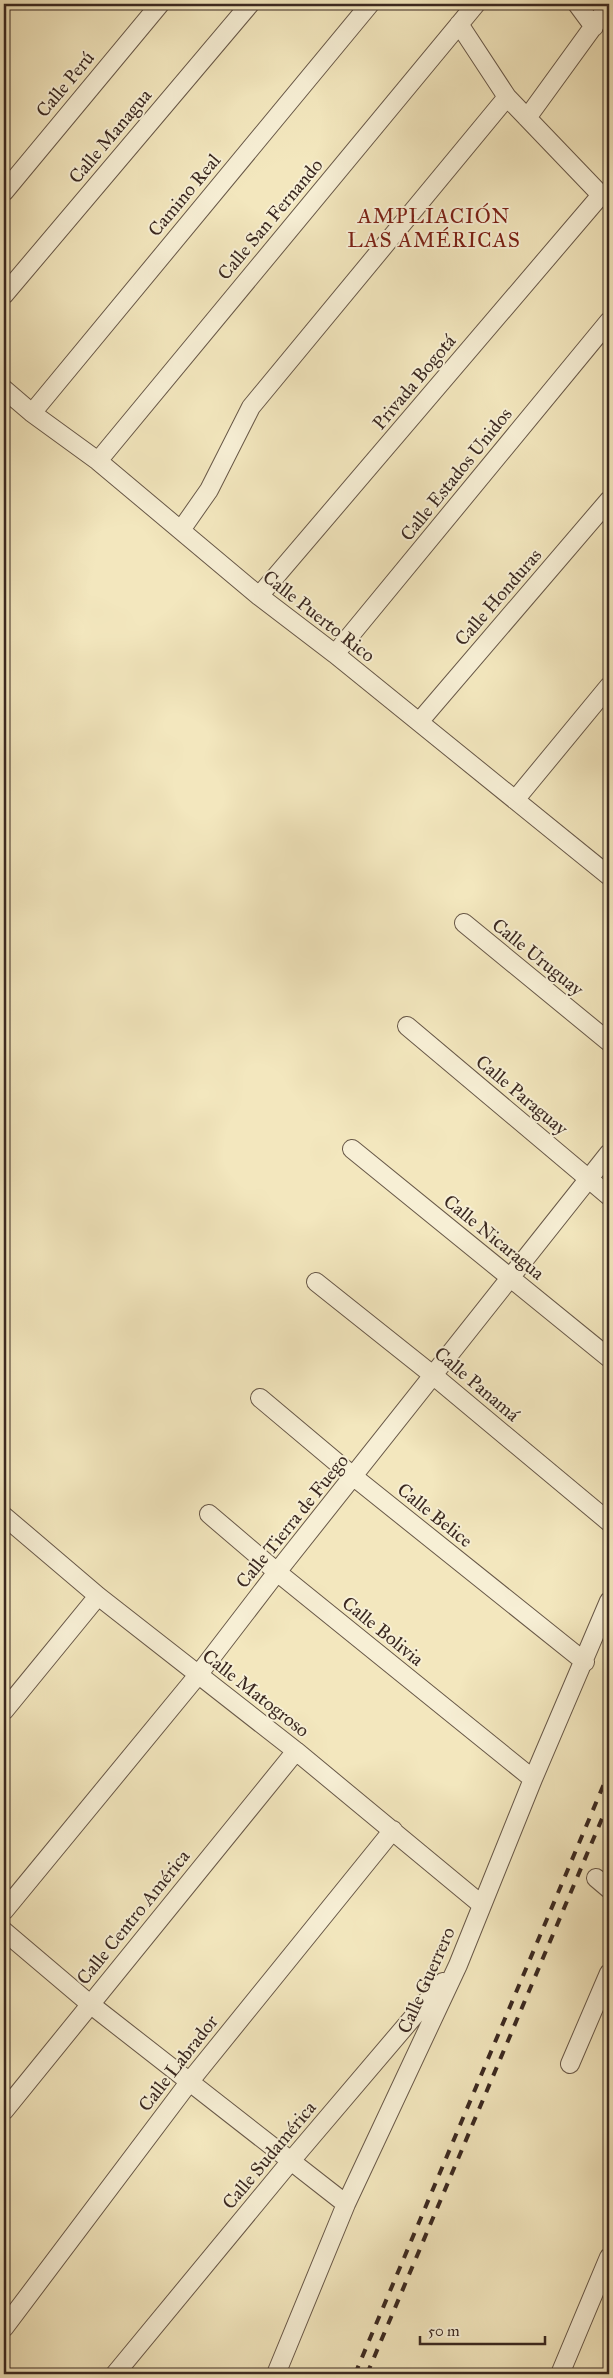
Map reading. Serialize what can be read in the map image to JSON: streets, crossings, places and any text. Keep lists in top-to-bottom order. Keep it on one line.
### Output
{"streets":{"street":["Calle Perú","Calle Managua","Camino Real","Calle San Fernando","Privada Bogotá","Calle Estados Unidos","Calle Honduras","Calle Puerto Rico","Calle Uruguay","Calle Paraguay","Calle Nicaragua","Calle Panamá","Calle Belice","Calle Tierra de Fuego","Calle Bolivia","Calle Matogroso","Calle Centro América","Calle Guerrero","Calle Labrador","Calle Sudamérica"]},"crossings":[["Camino Real","Calle Puerto Rico"],["Calle San Fernando","Calle Puerto Rico"],["Privada Bogotá","Calle Puerto Rico"],["Calle Estados Unidos","Calle Puerto Rico"],["Calle Honduras","Calle Puerto Rico"],["Calle Paraguay","Calle Tierra de Fuego"],["Calle Nicaragua","Calle Tierra de Fuego"],["Calle Panamá","Calle Tierra de Fuego"],["Calle Belice","Calle Tierra de Fuego"],["Calle Belice","Calle Guerrero"],["Calle Tierra de Fuego","Calle Bolivia"],["Calle Tierra de Fuego","Calle Matogroso"],["Calle Bolivia","Calle Guerrero"],["Calle Matogroso","Calle Centro América"],["Calle Matogroso","Calle Guerrero"],["Calle Matogroso","Calle Labrador"],["Calle Guerrero","Calle Sudamérica"]],"districts":["AMPLIACIÓN LAS AMÉRICAS"],"scale_bar":"50 m"}
